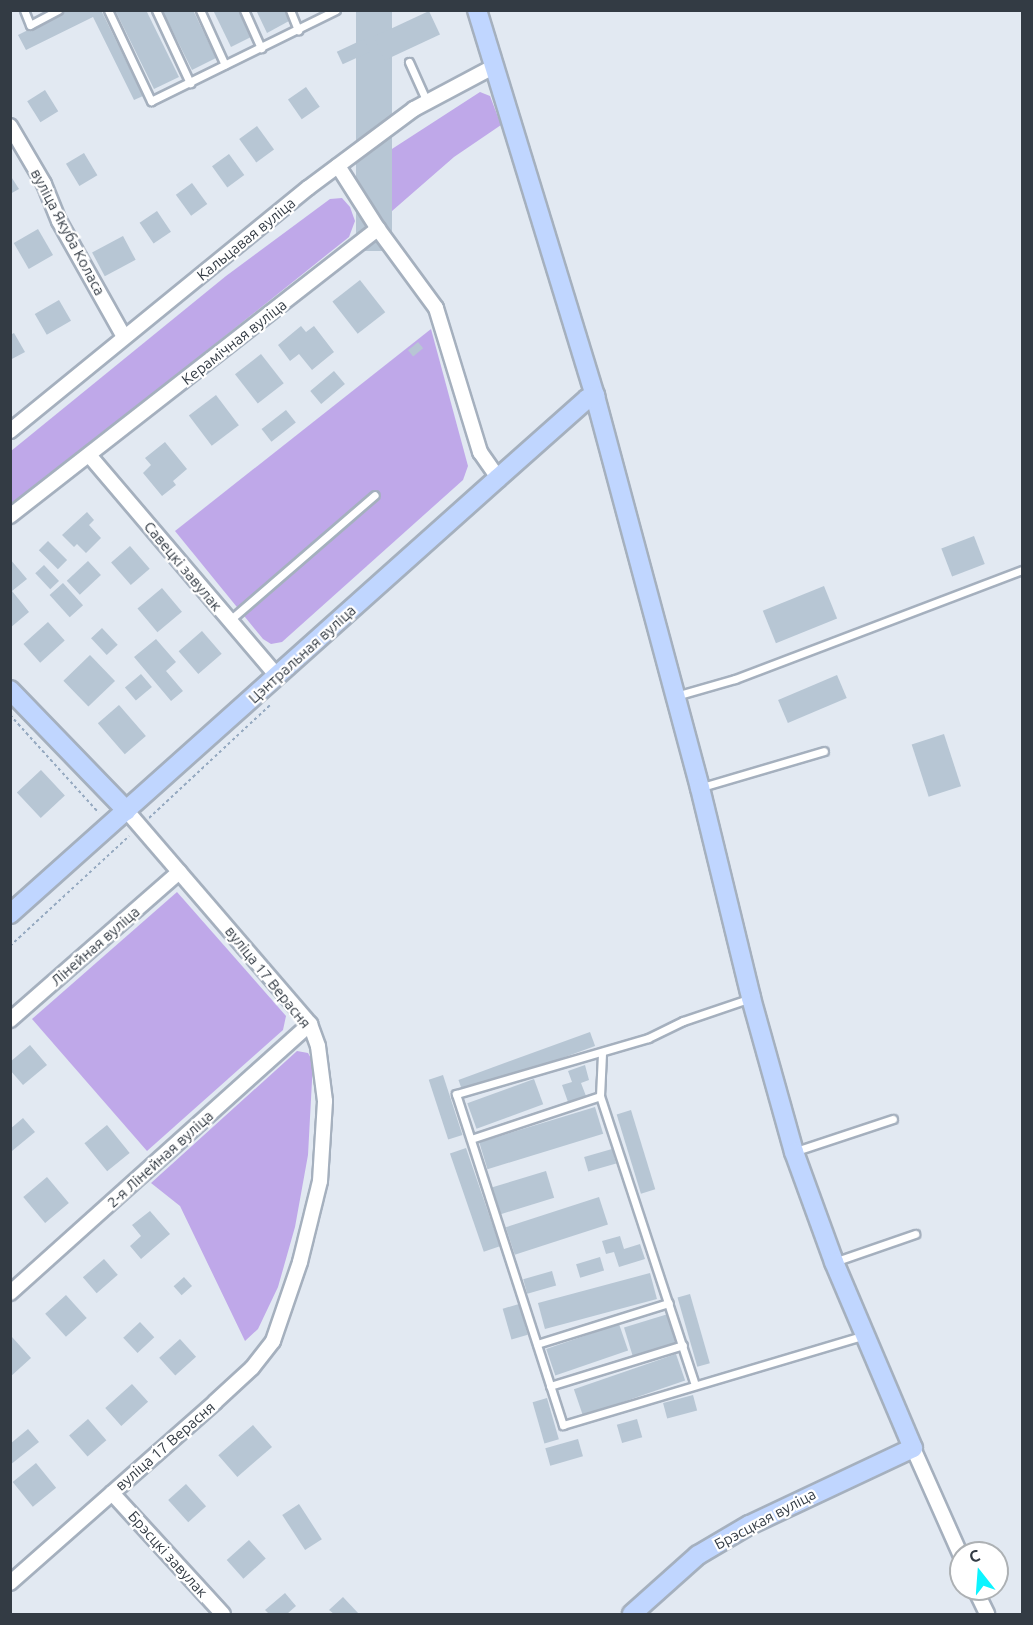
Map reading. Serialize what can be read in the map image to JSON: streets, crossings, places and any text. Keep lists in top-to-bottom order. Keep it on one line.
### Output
{"streets":{"street":["вуліца Якуба Коласа","Кальцавая вуліца","Керамічная вуліца","Савецкі завулак","Цэнтральная вуліца","Лінейная вуліца","вуліца 17 Верасня","2-я Лінейная вуліца","Брэсцкая вуліца","Брэсцкі завулак"]},"crossings":[["вуліца Якуба Коласа","Кальцавая вуліца"],["Керамічная вуліца","Савецкі завулак"],["Савецкі завулак","Цэнтральная вуліца"],["Цэнтральная вуліца","вуліца 17 Верасня"],["Лінейная вуліца","вуліца 17 Верасня"],["вуліца 17 Верасня","2-я Лінейная вуліца"],["вуліца 17 Верасня","Брэсцкі завулак"]],"north":"top"}
